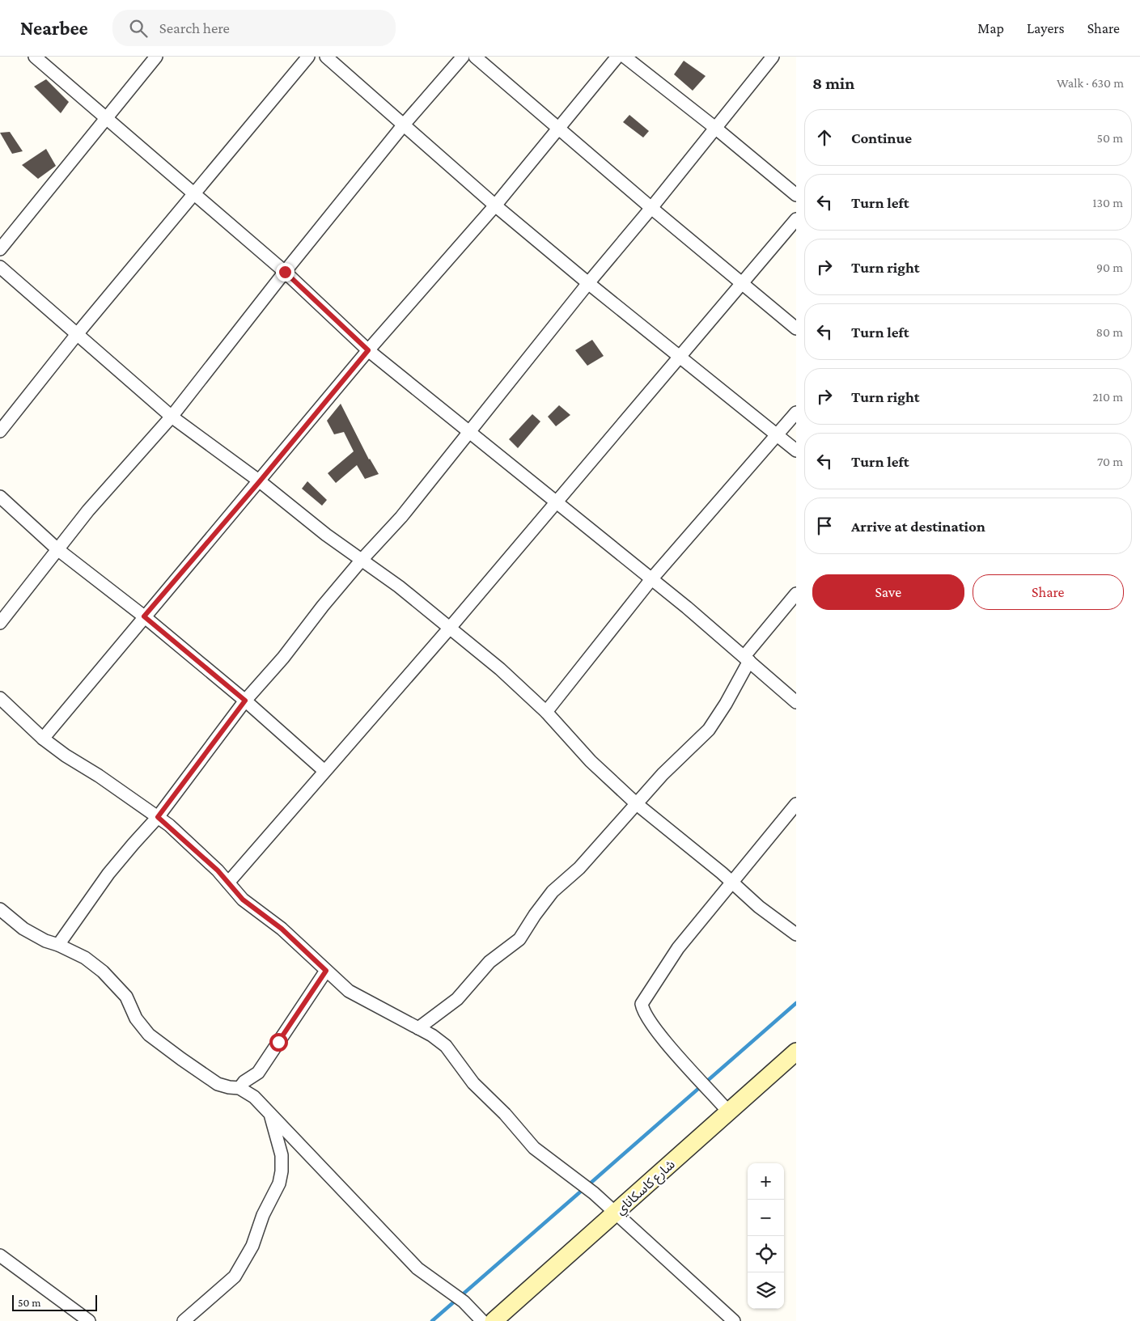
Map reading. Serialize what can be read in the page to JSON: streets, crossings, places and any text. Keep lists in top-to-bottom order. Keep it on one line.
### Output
{"streets":{"street":["شارع كاسكاناي"]},"scale_bar":"50 m","page":{"header":"Nearbee","search":"Search here","nav":["Map","Layers","Share"],"heading":["8 min","Walk · 630 m"],"list":[["Continue","50 m"],["Turn left","130 m"],["Turn right","90 m"],["Turn left","80 m"],["Turn right","210 m"],["Turn left","70 m"],"Arrive at destination"],"buttons":["Save","Share"],"map_buttons":["+","−"],"scale":"50 m"}}
